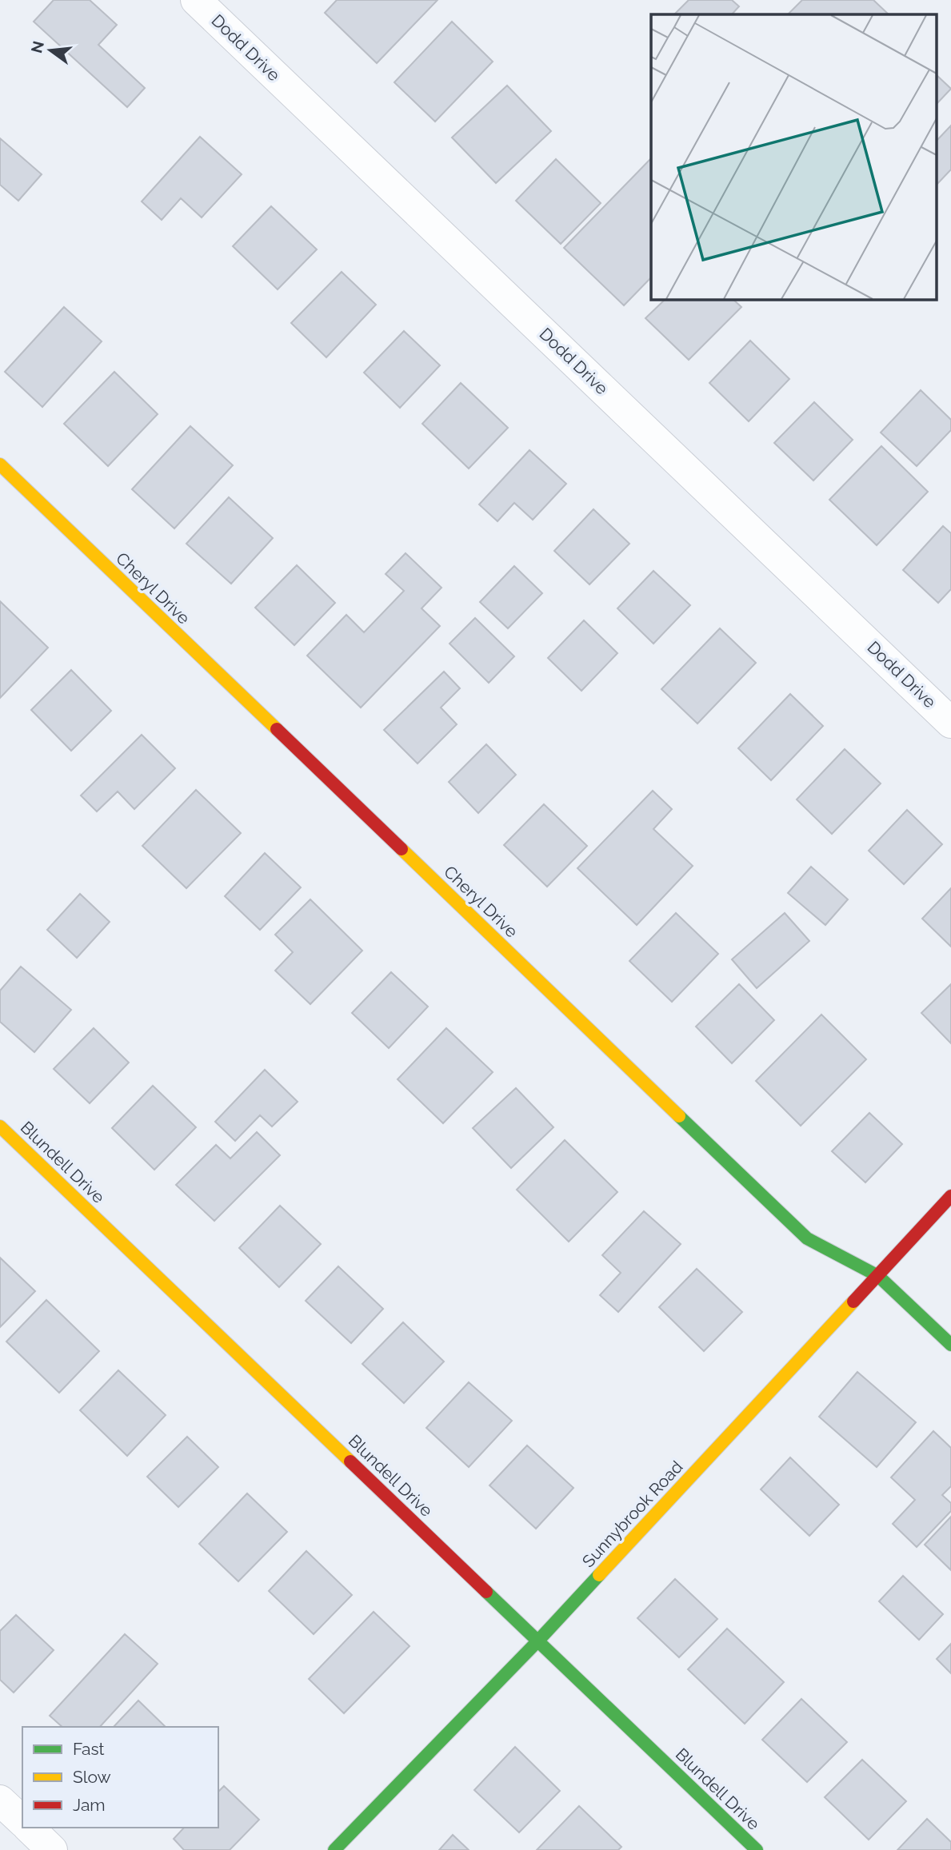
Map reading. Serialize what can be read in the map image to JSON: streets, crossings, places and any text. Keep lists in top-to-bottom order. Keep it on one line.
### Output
{"streets":{"street":["Dodd Drive","Cheryl Drive","Blundell Drive","Sunnybrook Road"]},"crossings":[["Cheryl Drive","Sunnybrook Road"],["Blundell Drive","Sunnybrook Road"]],"legend":["Fast","Slow","Jam"],"north":"left"}
